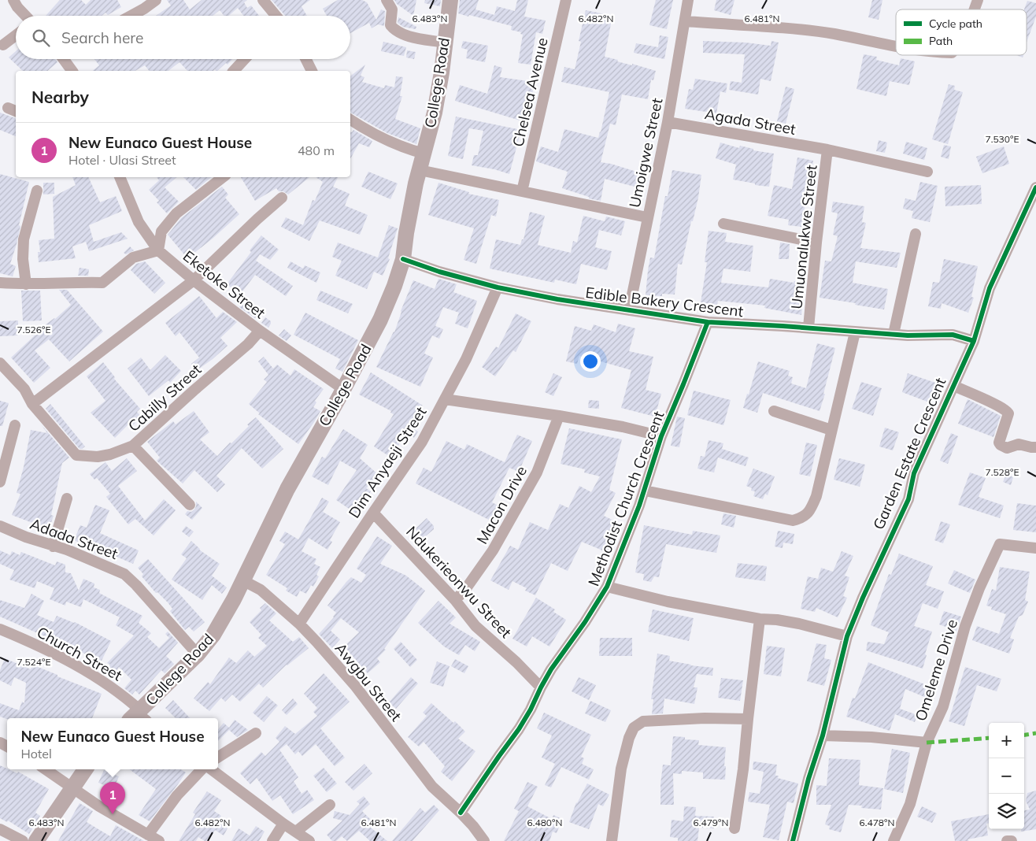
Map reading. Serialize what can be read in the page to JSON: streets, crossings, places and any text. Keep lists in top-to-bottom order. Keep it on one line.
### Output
{"streets":{"main road":["College Road"],"street":["Chelsea Avenue","Agada Street","Umoigwe Street","Umuonalukwe Street","Eketoke Street","Edible Bakery Crescent","Cabilly Street","Garden Estate Crescent","Dim Anyaeji Street","Methodist Church Crescent","Macon Drive","Adada Street","Ndukerieonwu Street","Church Street","Omeleme Drive","Awgbu Street"]},"crossings":[["College Road","Eketoke Street"],["College Road","Edible Bakery Crescent"],["College Road","Adada Street"],["College Road","Church Street"],["College Road","Awgbu Street"],["Agada Street","Umoigwe Street"],["Agada Street","Umuonalukwe Street"],["Umoigwe Street","Edible Bakery Crescent"],["Umuonalukwe Street","Edible Bakery Crescent"],["Eketoke Street","Cabilly Street"],["Edible Bakery Crescent","Garden Estate Crescent"],["Edible Bakery Crescent","Dim Anyaeji Street"],["Edible Bakery Crescent","Methodist Church Crescent"],["Dim Anyaeji Street","Ndukerieonwu Street"],["Dim Anyaeji Street","Awgbu Street"],["Methodist Church Crescent","Ndukerieonwu Street"],["Methodist Church Crescent","Awgbu Street"],["Macon Drive","Ndukerieonwu Street"]],"legend":["Cycle path","Path"],"page":{"search":"Search here","heading":"Nearby","list":[{"mark":"1","name":"New Eunaco Guest House","note":"Hotel · Ulasi Street","value":"480 m"}],"popup":["New Eunaco Guest House","Hotel"],"map_buttons":["+","−"],"pins":"1"},"coordinates":["6.483°N","6.482°N","6.481°N","7.530°E","7.526°E","7.528°E","7.524°E","6.480°N","6.479°N","6.478°N"]}
